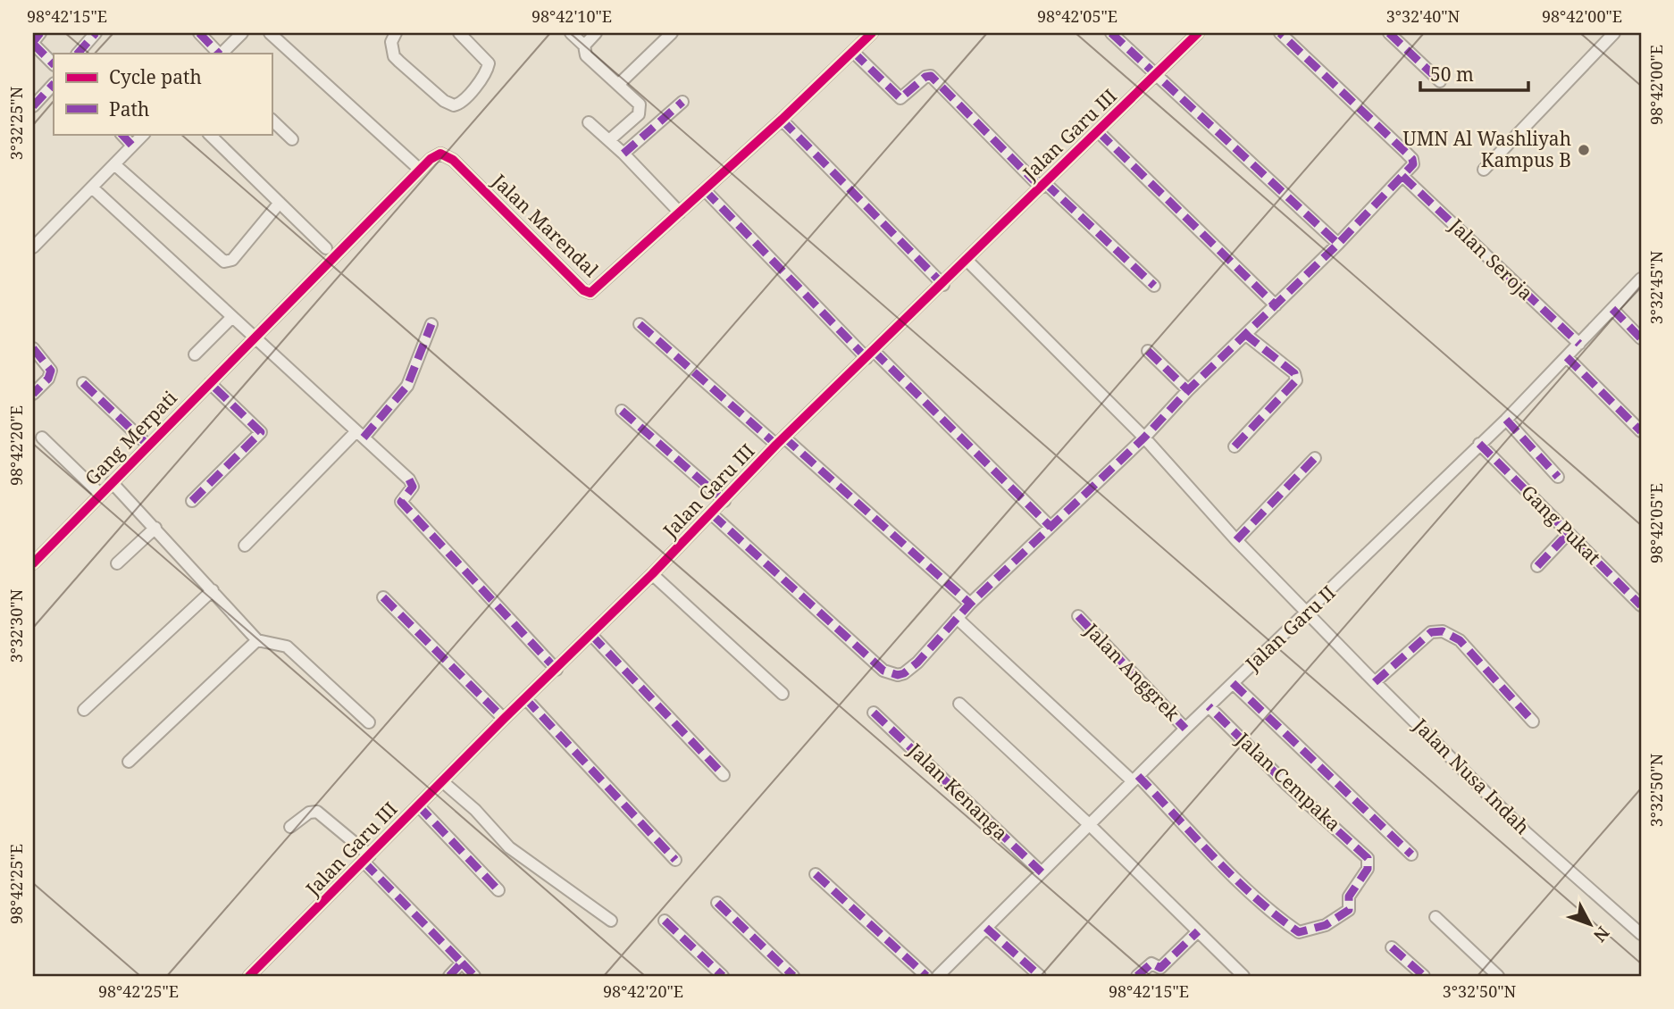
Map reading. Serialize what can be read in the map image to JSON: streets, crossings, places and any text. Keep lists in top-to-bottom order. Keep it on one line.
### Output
{"streets":{"street":["Jalan Garu III","Jalan Marendal","Jalan Seroja","Gang Merpati","Gang Pukat","Jalan Garu II","Jalan Anggrek","Jalan Nusa Indah","Jalan Cempaka","Jalan Kenanga"]},"crossings":[["Jalan Garu III","Jalan Nusa Indah"],["Jalan Marendal","Gang Merpati"],["Jalan Seroja","Jalan Garu II"],["Gang Pukat","Jalan Garu II"],["Jalan Garu II","Jalan Anggrek"],["Jalan Garu II","Jalan Nusa Indah"],["Jalan Garu II","Jalan Cempaka"],["Jalan Garu II","Jalan Kenanga"]],"places":["UMN Al Washliyah Kampus B"],"legend":["Cycle path","Path"],"scale_bar":"50 m","north":"bottom right","coordinates":["98°42'15\"E","98°42'10\"E","98°42'05\"E","3°32'40\"N","98°42'00\"E","3°32'25\"N","3°32'45\"N","98°42'20\"E","3°32'30\"N","3°32'50\"N","98°42'25\"E"]}
